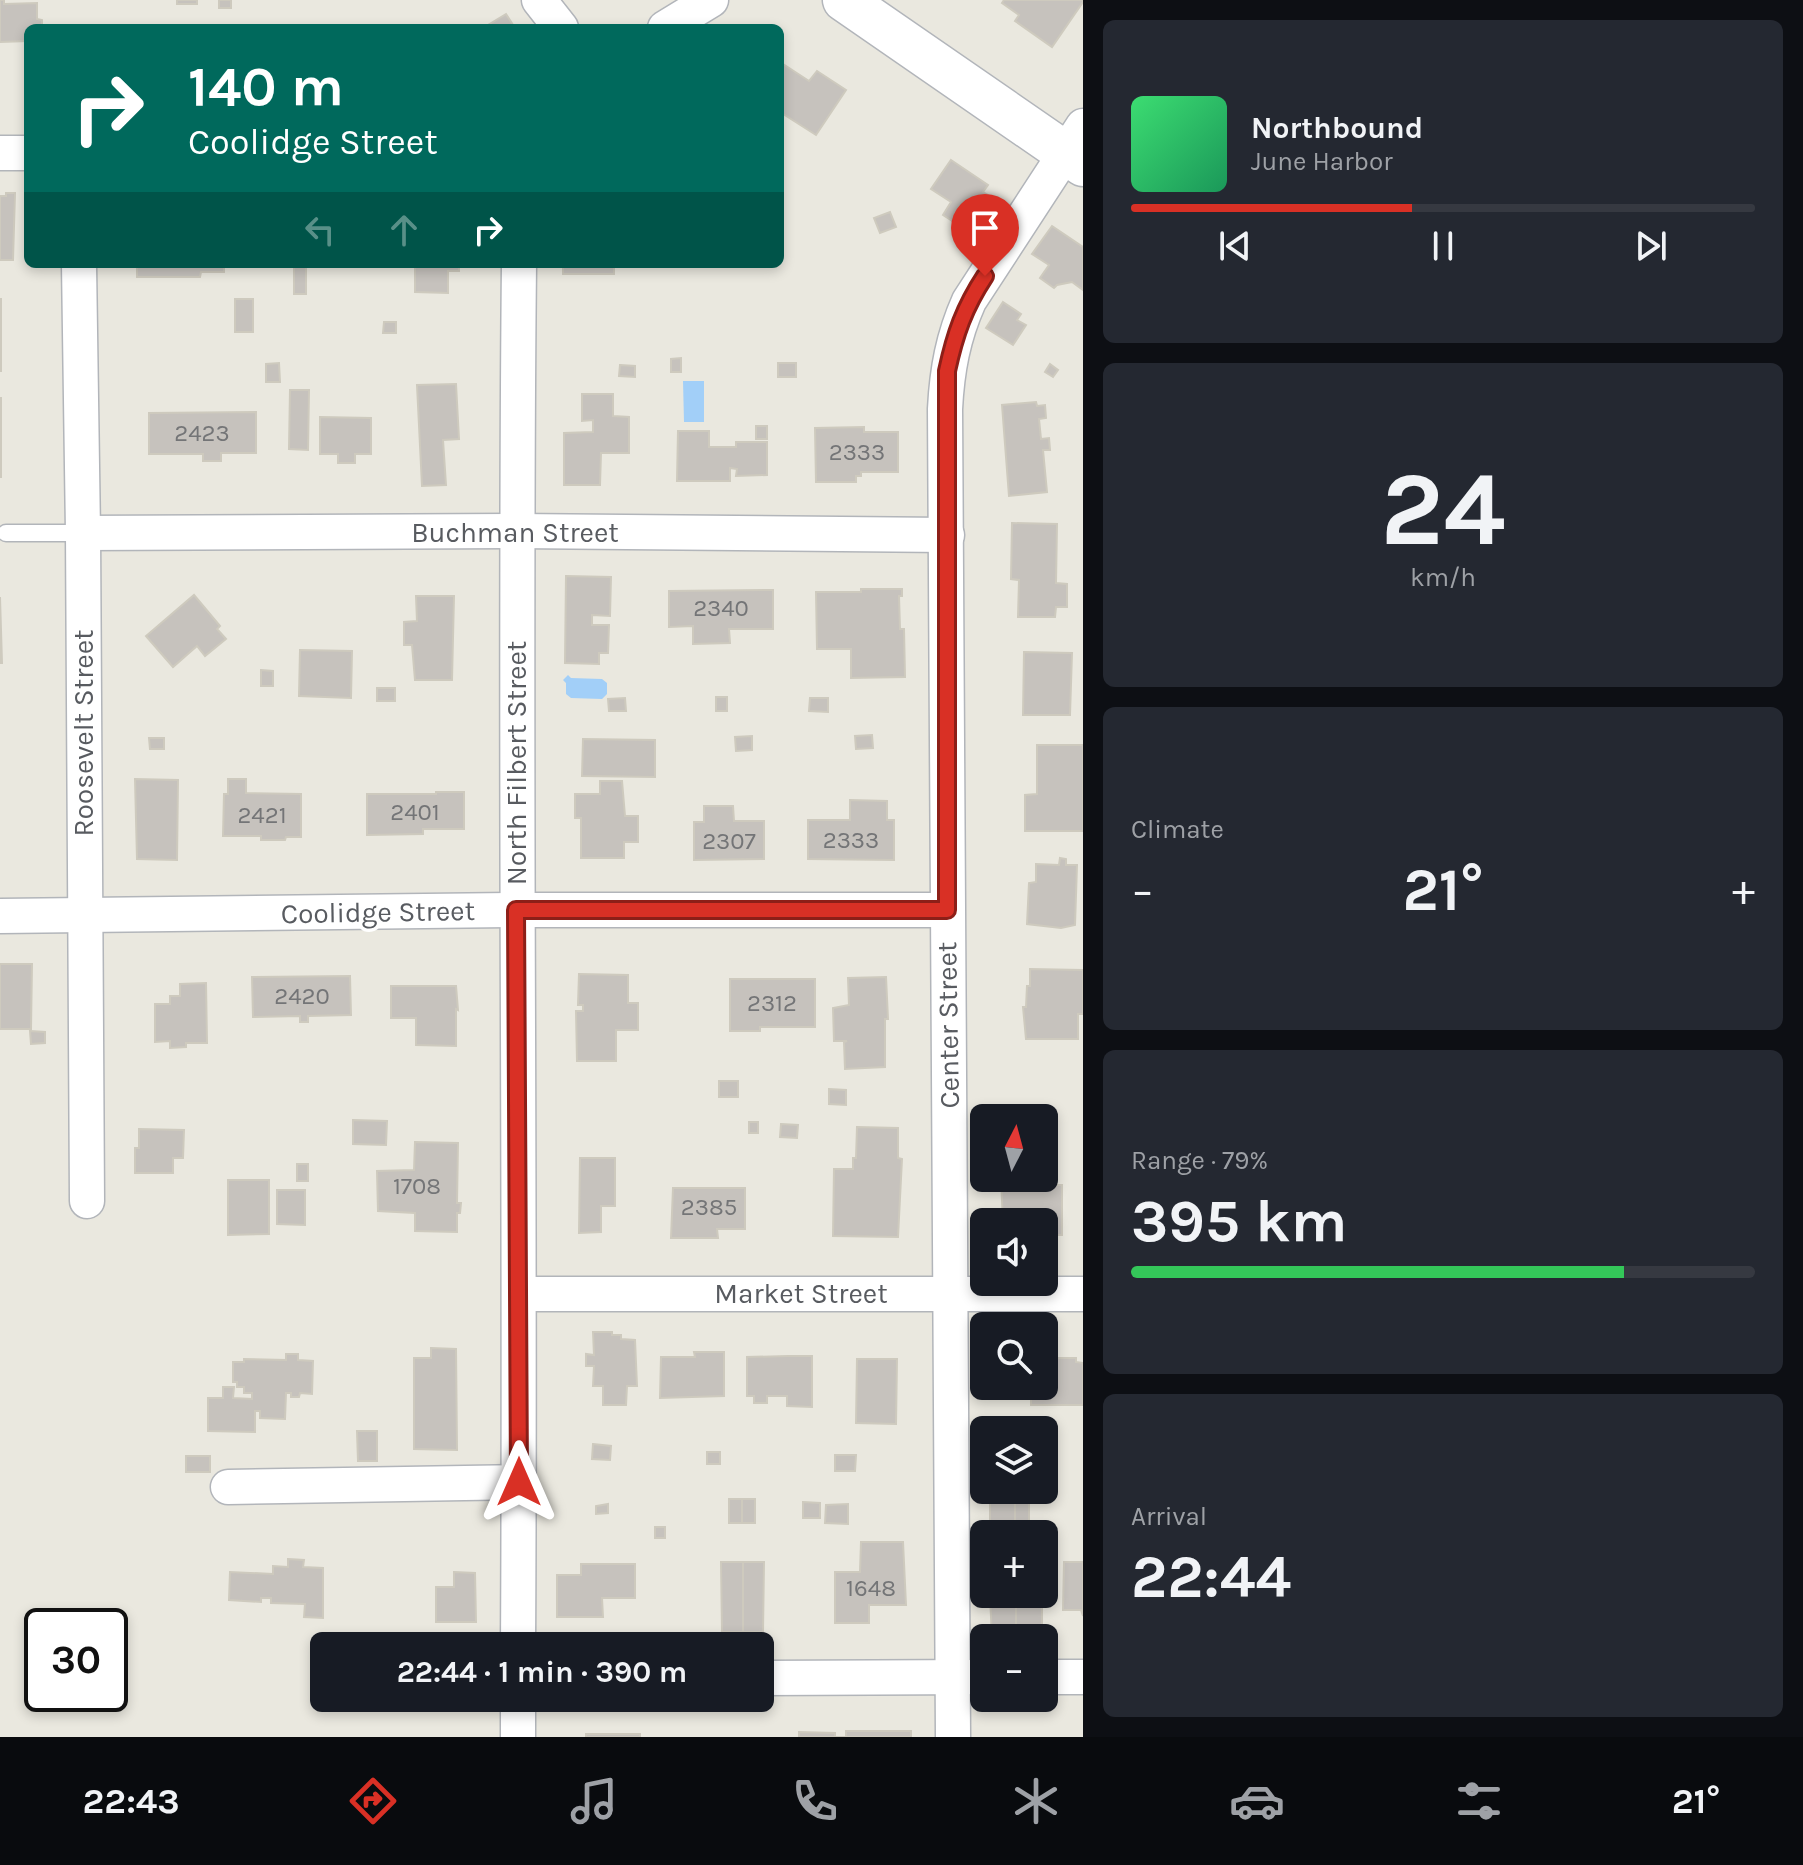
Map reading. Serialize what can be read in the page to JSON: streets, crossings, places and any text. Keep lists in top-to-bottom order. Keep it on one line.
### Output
{"streets":{"street":["Buchman Street","Roosevelt Street","North Filbert Street","Coolidge Street","Center Street","Market Street"]},"crossings":[["Buchman Street","Roosevelt Street"],["Buchman Street","North Filbert Street"],["Buchman Street","Center Street"],["Roosevelt Street","Coolidge Street"],["North Filbert Street","Coolidge Street"],["North Filbert Street","Market Street"],["Coolidge Street","Center Street"],["Center Street","Market Street"]],"house_numbers":["2423","2333","2340","2401","2421","2333","2307","2420","2312","1708","2385","1648"],"north":"top","page":{"turn":["140 m","Coolidge Street"],"song":["Northbound","June Harbor"],"tile":[["24","km/h"],"Climate",["Range · 79%","395 km"],["Arrival","22:44"]],"heat":["−","21°","+"],"map_buttons":["+","−"],"limit":"30","trip":"22:44 · 1 min · 390 m","tabs":["22:43","21°"]}}
